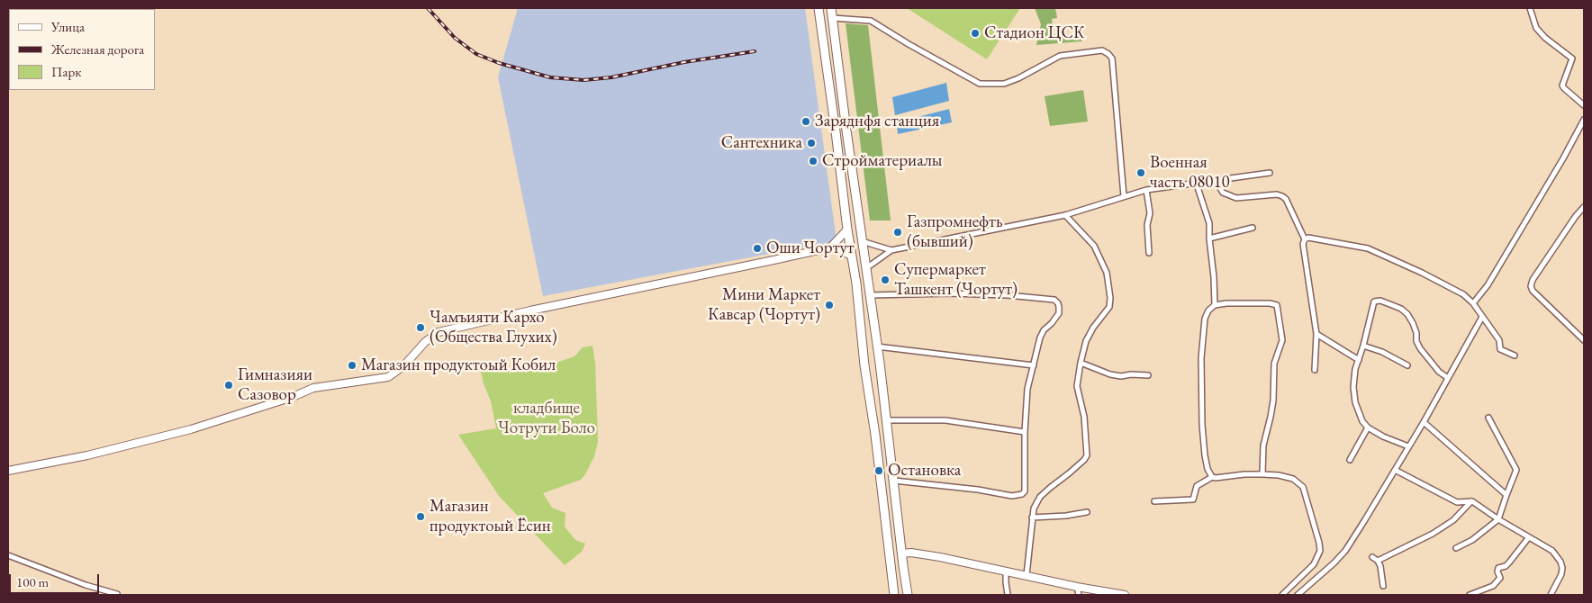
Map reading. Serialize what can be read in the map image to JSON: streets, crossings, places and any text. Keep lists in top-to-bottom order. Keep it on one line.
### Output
{"parks":["кладбище Чотрути Боло"],"places":["Стадион ЦСК","Заряднфя станция","Сантехника","Стройматериалы","Военная часть 08010","Газпромнефть (бывший)","Оши Чортут","Супермаркет Ташкент (Чортут)","Мини Маркет Кавсар (Чортут)","Чамъияти Кархо (Общества Глухих)","Магазин продуктоый Кобил","Гимназияи Сазовор","Остановка","Магазин продуктоый Ёсин"],"legend":["Улица","Железная дорога","Парк"],"scale_bar":"100 m"}
